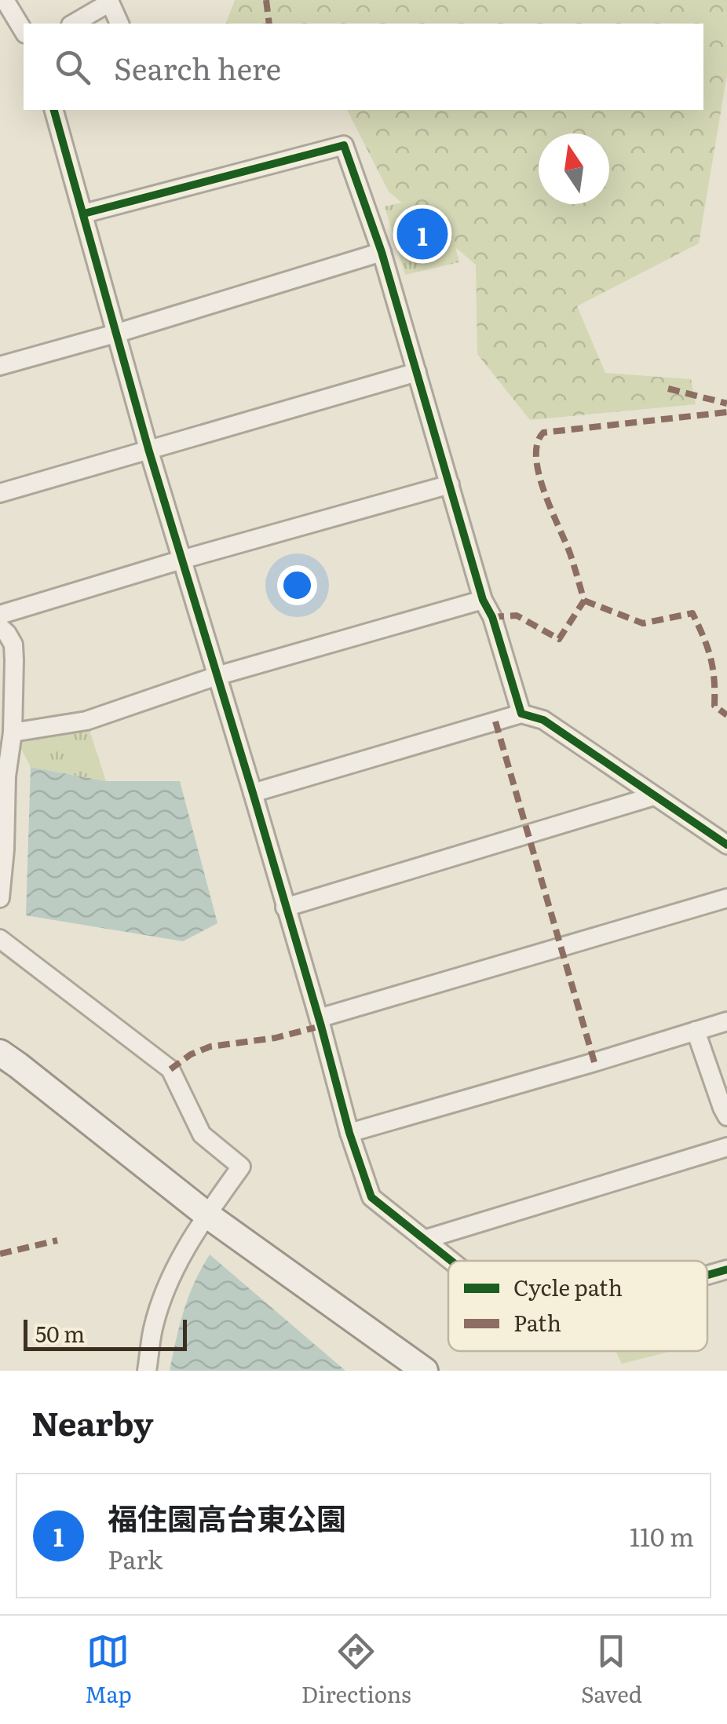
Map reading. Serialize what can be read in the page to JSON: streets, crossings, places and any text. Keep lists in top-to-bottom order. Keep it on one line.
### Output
{"legend":["Cycle path","Path"],"scale_bar":"50 m","north":"top","page":{"search":"Search here","pins":"1","scale":"50 m","heading":"Nearby","list":[{"mark":"1","name":"福住園高台東公園","note":"Park","value":"110 m"}],"nav":["Map","Directions","Saved"]}}
